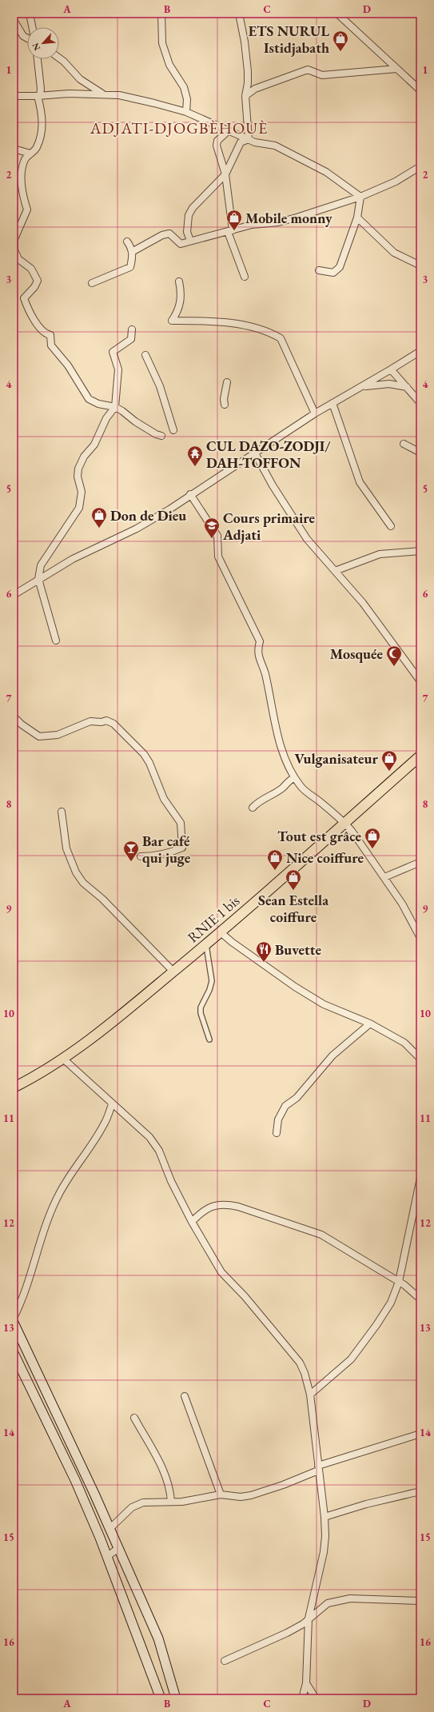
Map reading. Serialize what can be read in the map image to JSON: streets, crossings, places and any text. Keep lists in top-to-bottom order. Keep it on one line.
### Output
{"streets":{"main road":["RNIE 1 bis"]},"districts":["ADJATI-DJOGBÈHOUÈ"],"places":{"shop":["ETS NURUL Istidjabath","Mobile monny","Don de Dieu","Vulganisateur","Tout est grâce","Nice coiffure","Sean Estella coiffure"],"temple":["CUL DAZO-ZODJI/ DAH-TOFFON"],"school or university":["Cours primaire Adjati"],"mosque":["Mosquée"],"bar":["Bar café qui juge"],"restaurant":["Buvette"]},"north":"bottom left","grid":{"columns":["A","B","C","D"],"rows":["1","2","3","4","5","6","7","8","9","10","11","12","13","14","15","16"]}}
